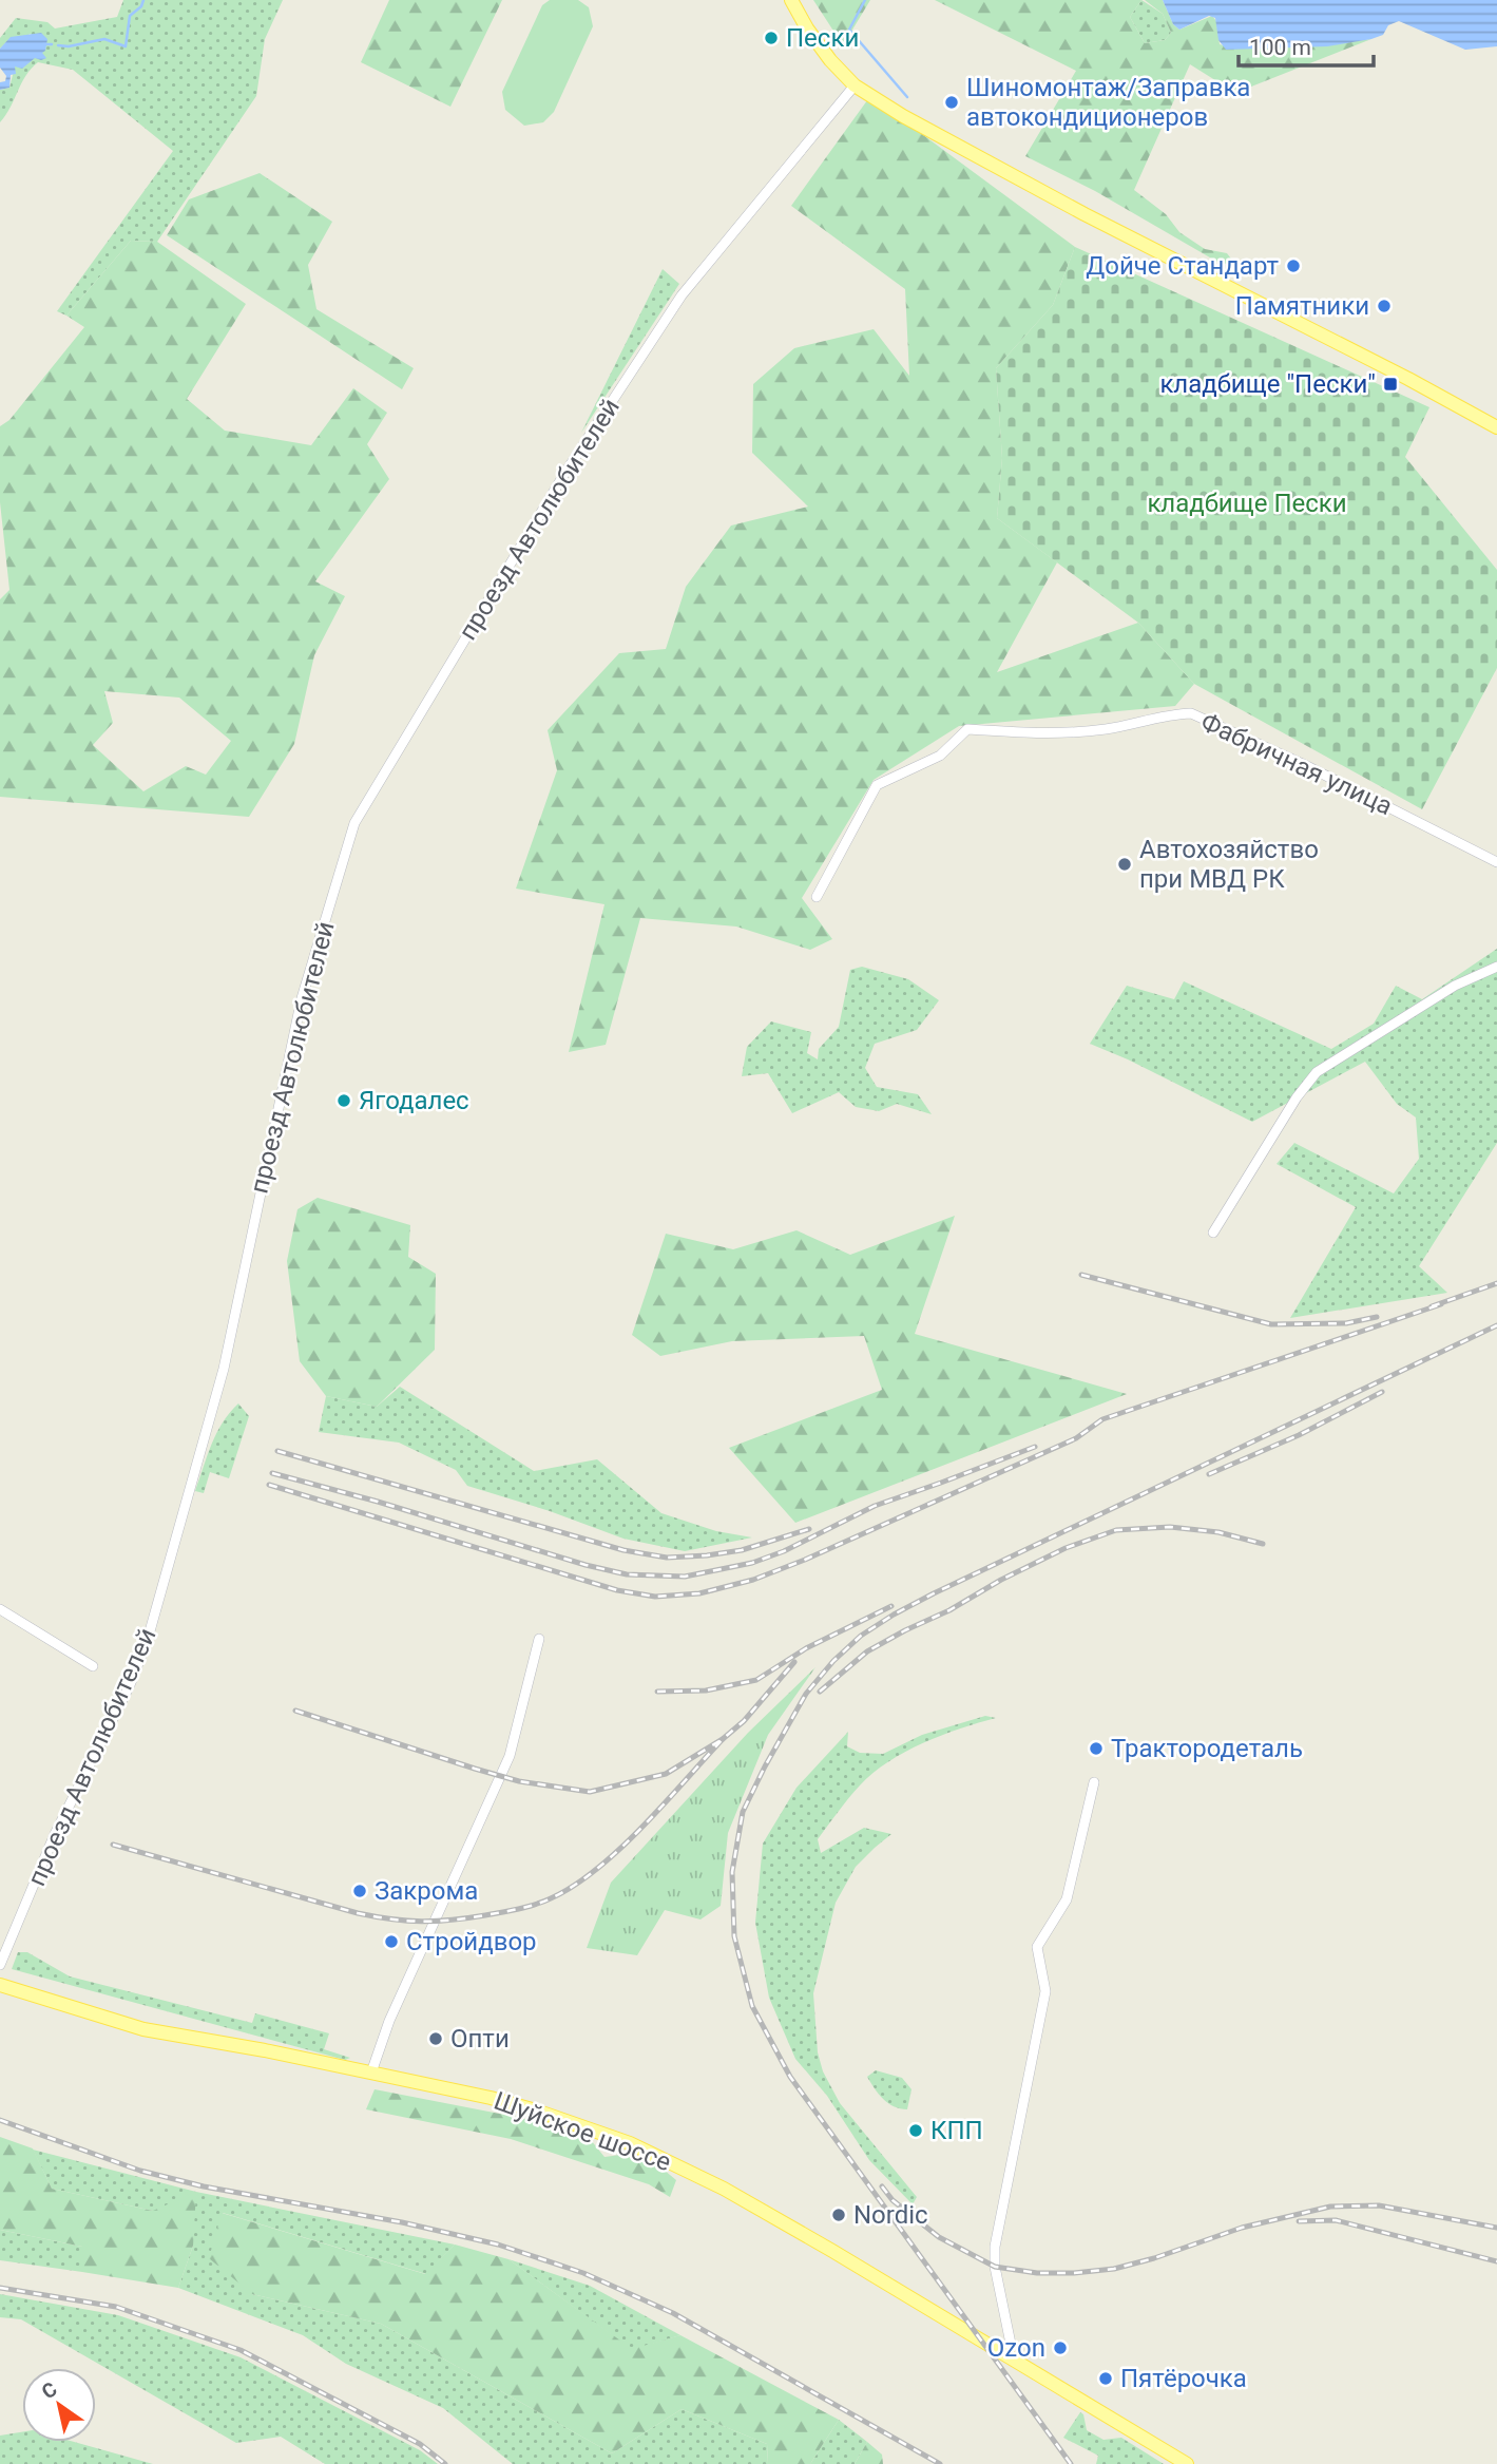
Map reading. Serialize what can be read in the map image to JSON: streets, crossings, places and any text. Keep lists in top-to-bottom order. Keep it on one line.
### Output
{"streets":{"main road":["Шуйское шоссе"],"street":["проезд Автолюбителей","Фабричная улица"]},"parks":["кладбище Пески"],"places":{"other":["Пески","Шиномонтаж/Заправка автокондиционеров","Дойче Стандарт","Памятники","Автохозяйство при МВД РК","Ягодалес","Трактородеталь","Закрома","Стройдвор","Опти","КПП","Nordic","Ozon","Пятёрочка"],"transit":["кладбище \"Пески\""]},"scale_bar":"100 m","north":"top left"}
